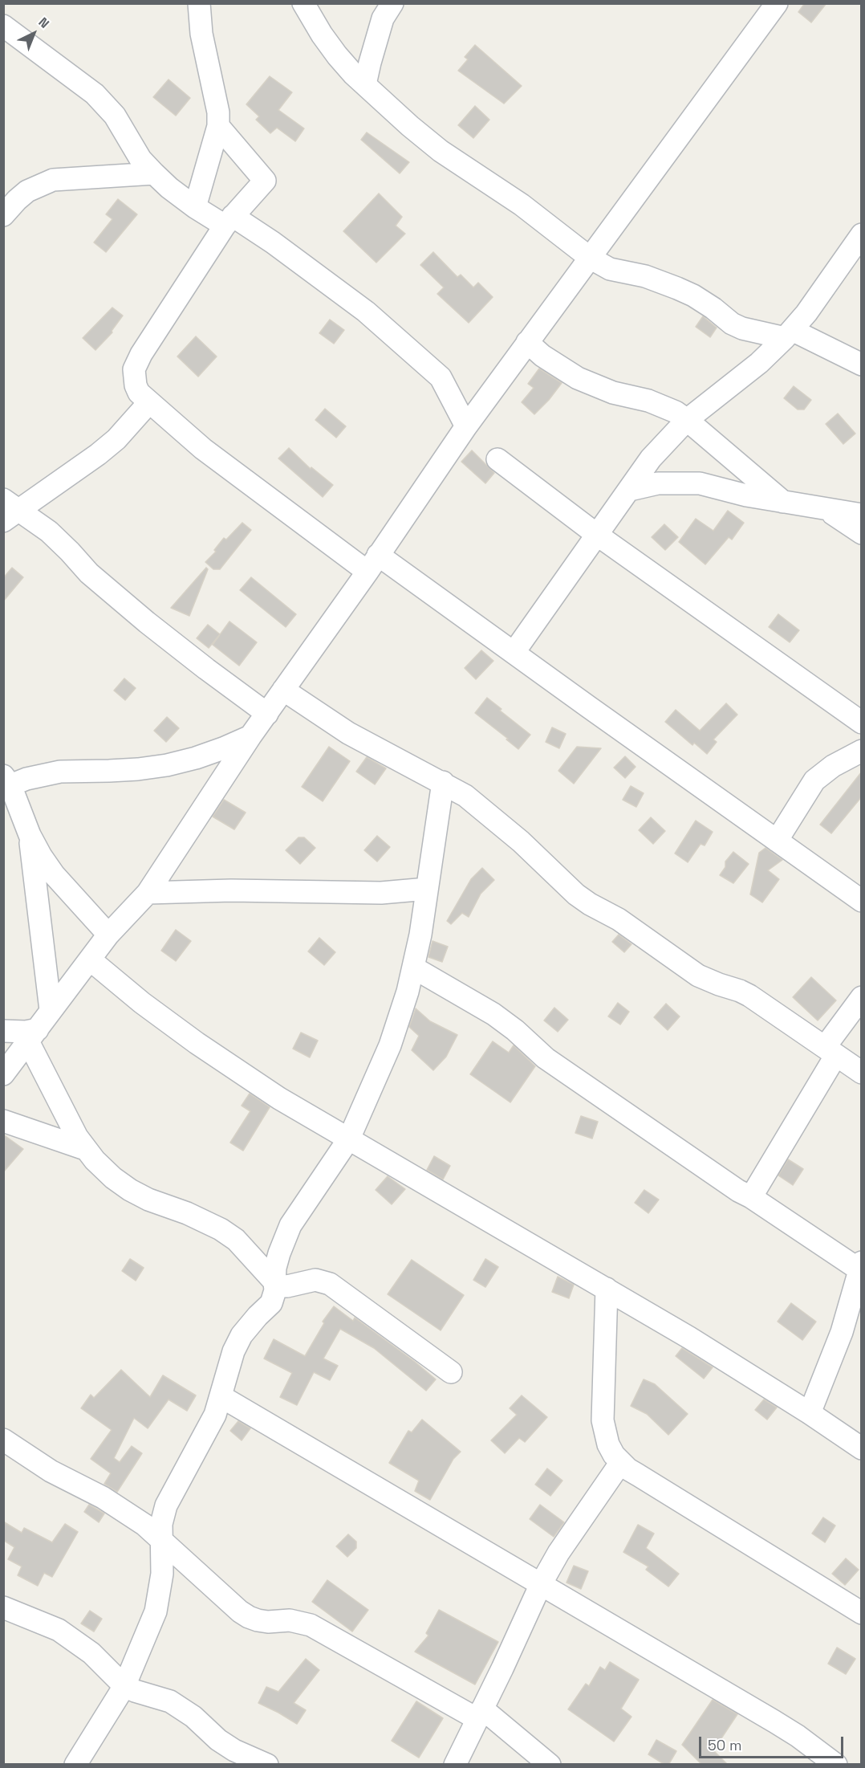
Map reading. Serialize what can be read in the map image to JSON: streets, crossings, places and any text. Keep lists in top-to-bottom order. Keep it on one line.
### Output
{"scale_bar":"50 m","north":"top right"}
